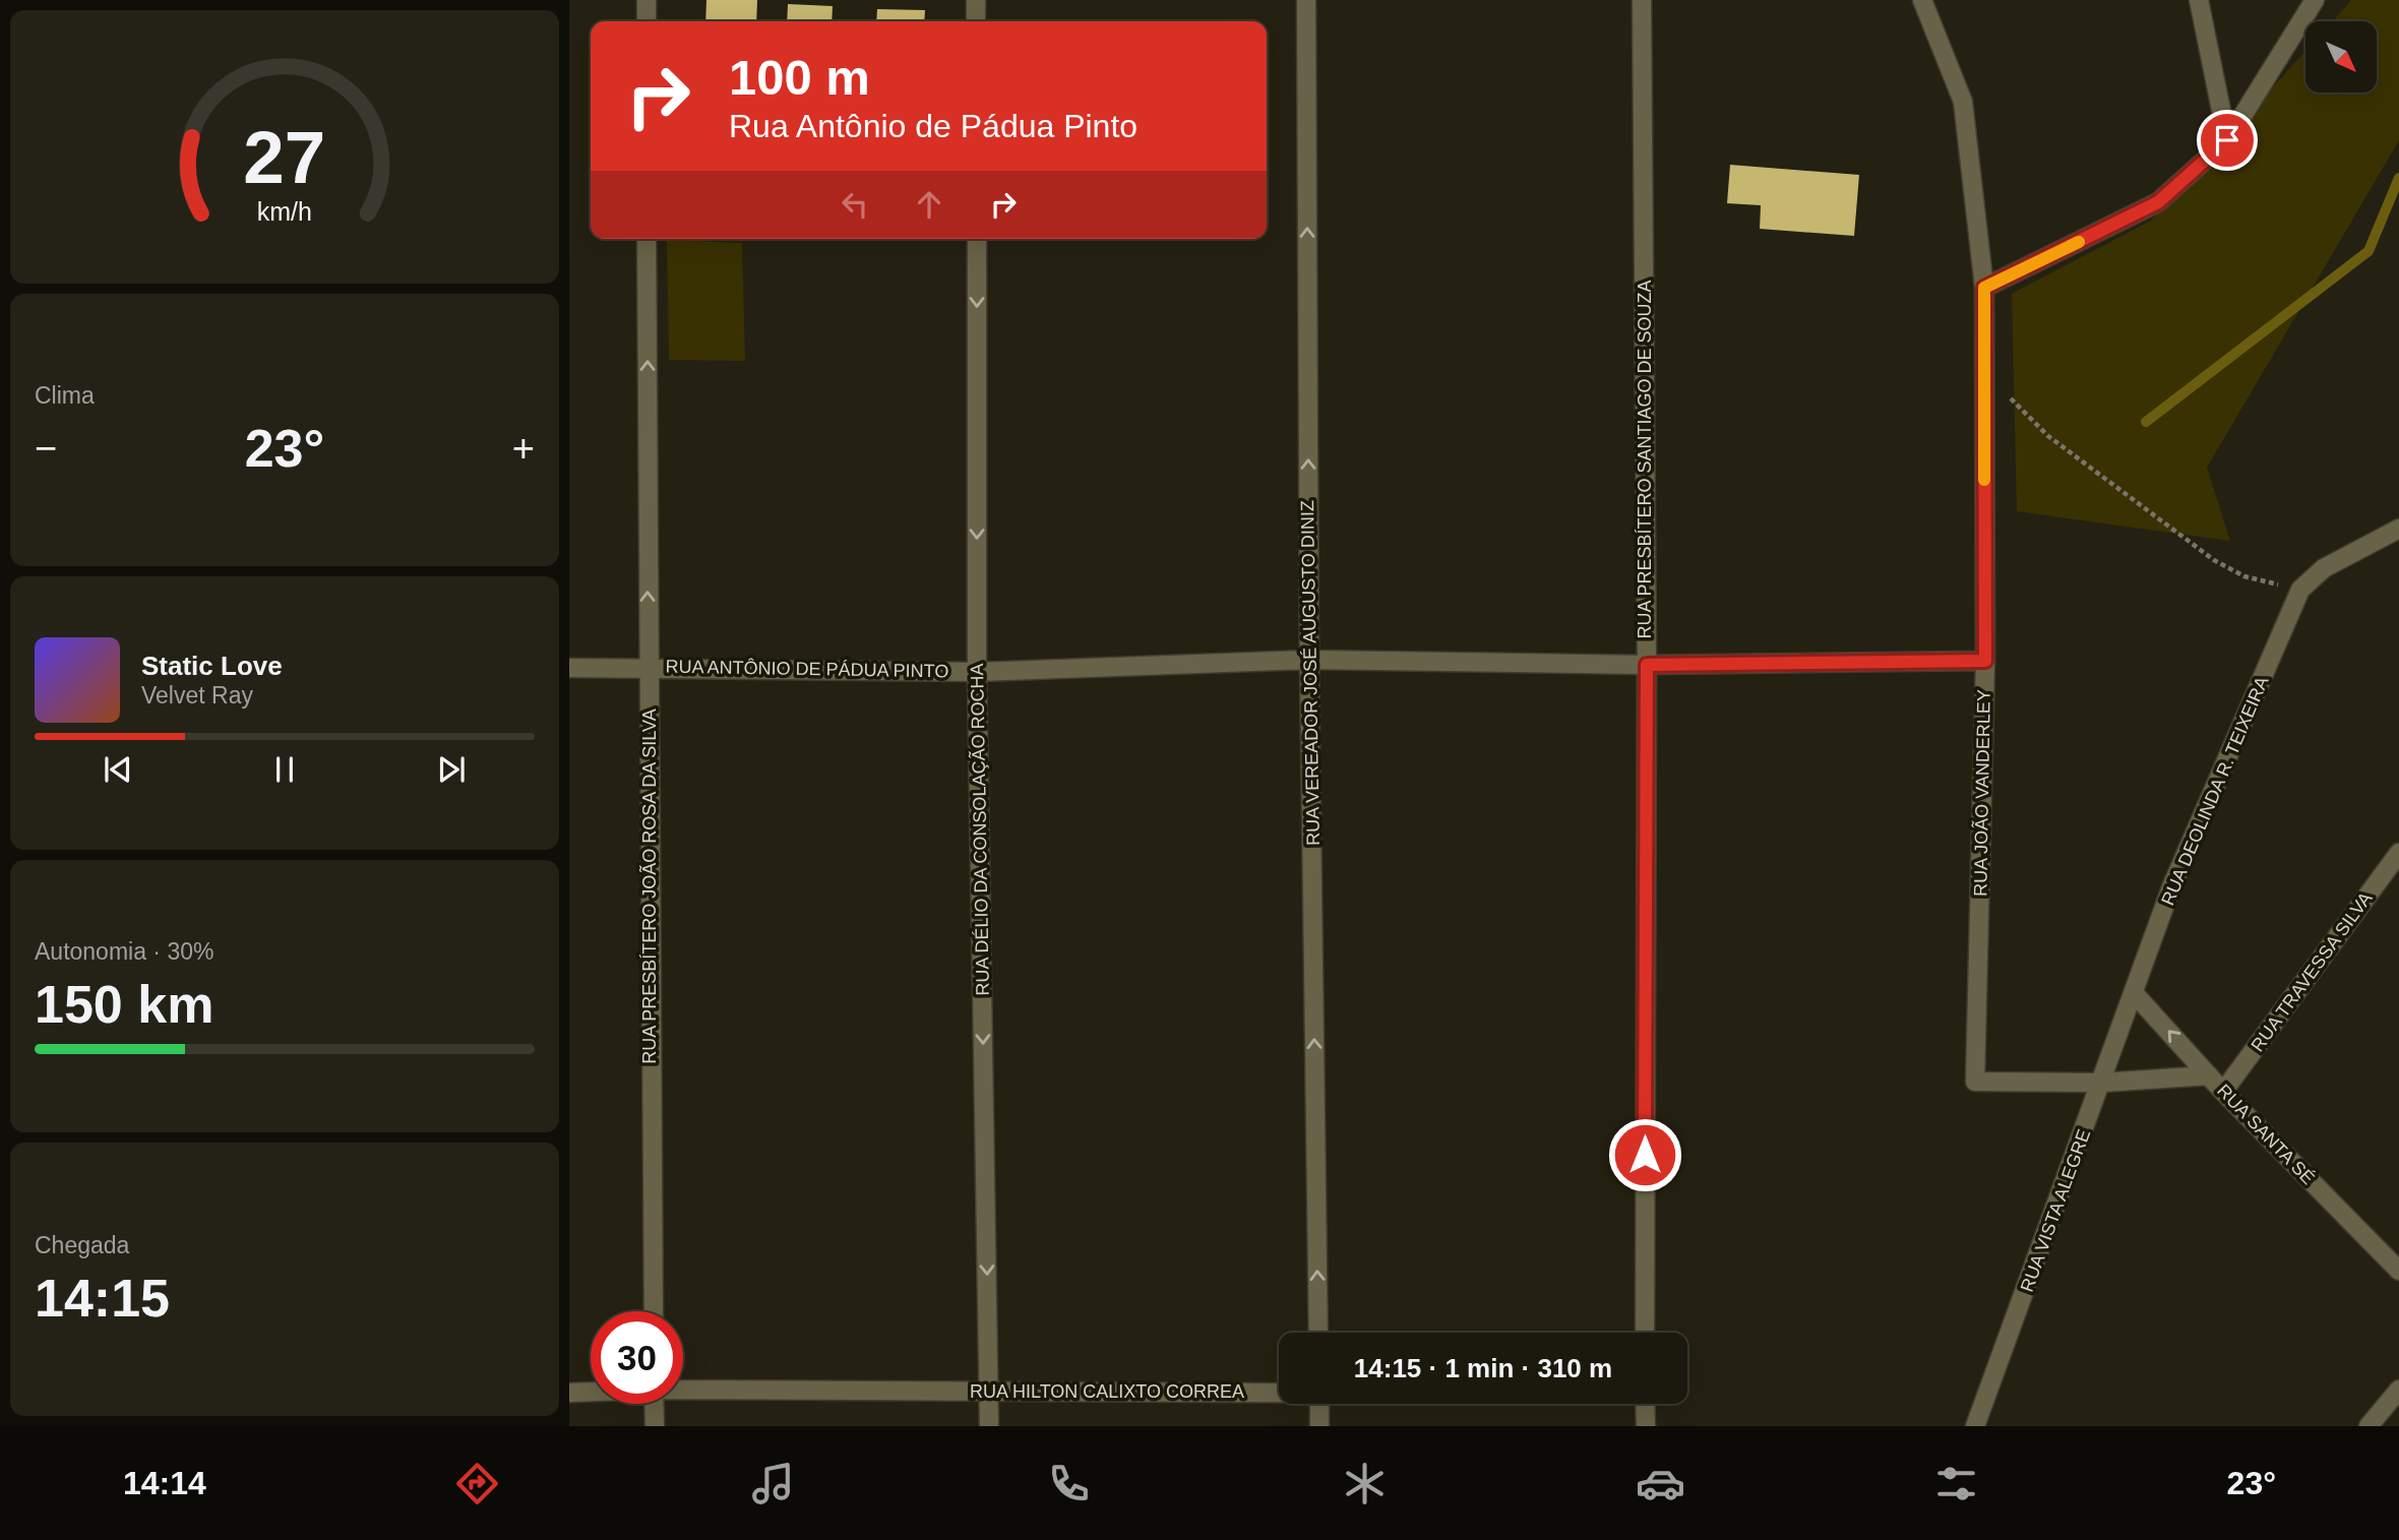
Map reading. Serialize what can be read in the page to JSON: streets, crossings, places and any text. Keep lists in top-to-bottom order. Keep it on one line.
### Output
{"streets":{"street":["RUA PRESBÍTERO SANTIAGO DE SOUZA","RUA ANTÔNIO DE PÁDUA PINTO","RUA VEREADOR JOSÉ AUGUSTO DINIZ","RUA DEOLINDA R. TEIXEIRA","RUA JOÃO VANDERLEY","RUA DÉLIO DA CONSOLAÇÃO ROCHA","RUA PRESBÍTERO JOÃO ROSA DA SILVA","RUA TRAVESSA SILVA","RUA SANTA SÉ","RUA VISTA ALEGRE","RUA HILTON CALIXTO CORREA"]},"crossings":[["RUA PRESBÍTERO SANTIAGO DE SOUZA","RUA ANTÔNIO DE PÁDUA PINTO"],["RUA ANTÔNIO DE PÁDUA PINTO","RUA VEREADOR JOSÉ AUGUSTO DINIZ"],["RUA ANTÔNIO DE PÁDUA PINTO","RUA JOÃO VANDERLEY"],["RUA ANTÔNIO DE PÁDUA PINTO","RUA DÉLIO DA CONSOLAÇÃO ROCHA"],["RUA ANTÔNIO DE PÁDUA PINTO","RUA PRESBÍTERO JOÃO ROSA DA SILVA"],["RUA DEOLINDA R. TEIXEIRA","RUA SANTA SÉ"],["RUA DEOLINDA R. TEIXEIRA","RUA VISTA ALEGRE"],["RUA JOÃO VANDERLEY","RUA SANTA SÉ"],["RUA JOÃO VANDERLEY","RUA VISTA ALEGRE"],["RUA DÉLIO DA CONSOLAÇÃO ROCHA","RUA HILTON CALIXTO CORREA"],["RUA TRAVESSA SILVA","RUA SANTA SÉ"],["RUA SANTA SÉ","RUA VISTA ALEGRE"]],"one_way":["RUA VEREADOR JOSÉ AUGUSTO DINIZ","RUA DÉLIO DA CONSOLAÇÃO ROCHA","RUA PRESBÍTERO JOÃO ROSA DA SILVA"],"north":"bottom right","page":{"turn":["100 m","Rua Antônio de Pádua Pinto"],"tile":["Clima",["Autonomia · 30%","150 km"],["Chegada","14:15"]],"heat":["−","23°","+"],"song":["Static Love","Velvet Ray"],"limit":"30","trip":"14:15 · 1 min · 310 m","tabs":["14:14","23°"],"gauge":["27","km/h"]}}
